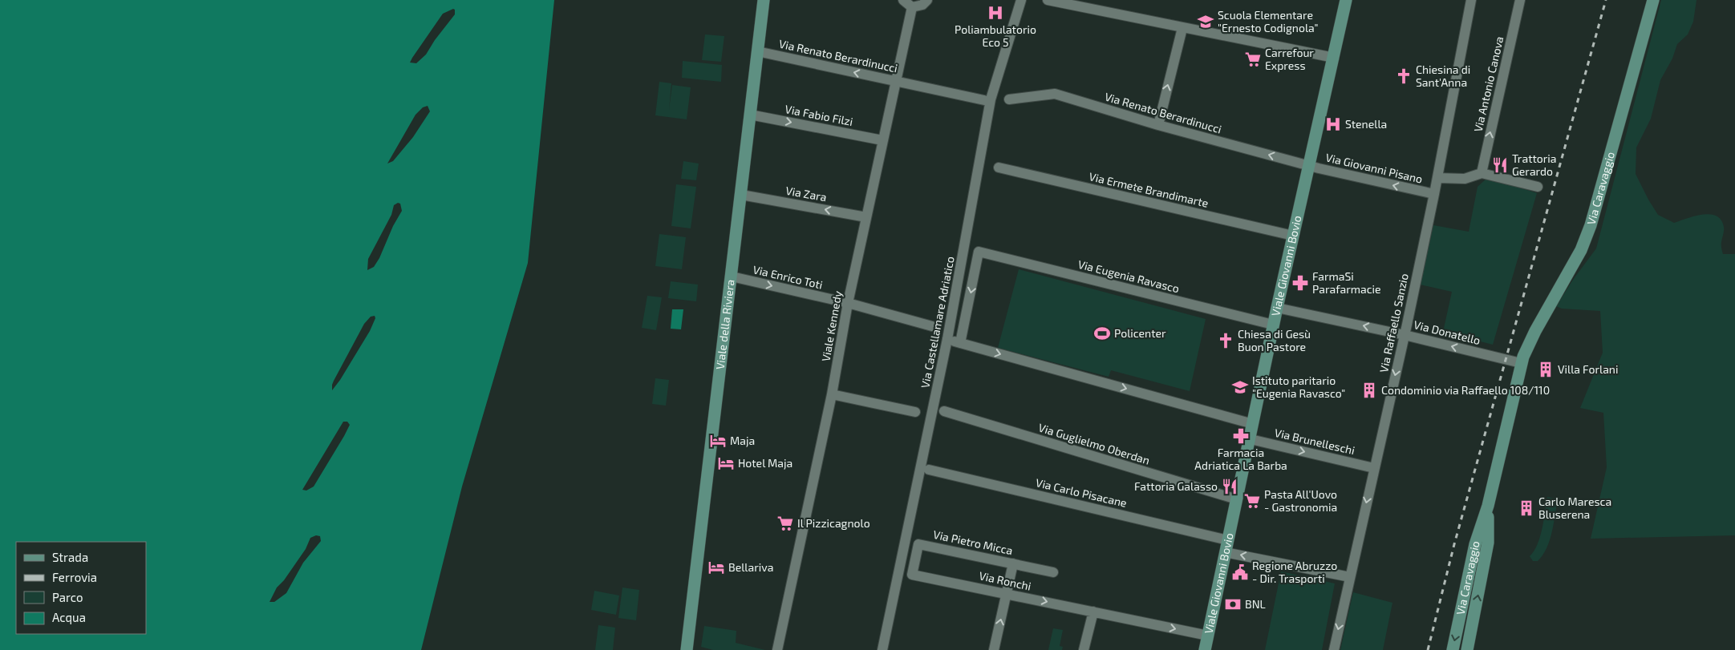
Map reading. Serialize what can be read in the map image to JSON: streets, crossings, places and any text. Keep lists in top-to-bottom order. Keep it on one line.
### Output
{"streets":{"street":["Via Renato Berardinucci","Via Antonio Canova","Via Fabio Filzi","Via Giovanni Pisano","Via Caravaggio","Via Ermete Brandimarte","Via Zara","Viale Giovanni Bovio","Via Eugenia Ravasco","Via Enrico Toti","Via Castellamare Adriatico","Via Raffaello Sanzio","Viale della Riviera","Viale Kennedy","Via Donatello","Via Brunelleschi","Via Guglielmo Oberdan","Via Carlo Pisacane","Via Pietro Micca","Via Ronchi"]},"crossings":[["Via Renato Berardinucci","Via Giovanni Pisano"],["Via Renato Berardinucci","Viale Giovanni Bovio"],["Via Renato Berardinucci","Viale della Riviera"],["Via Renato Berardinucci","Viale Kennedy"],["Via Antonio Canova","Via Giovanni Pisano"],["Via Fabio Filzi","Viale della Riviera"],["Via Fabio Filzi","Viale Kennedy"],["Via Giovanni Pisano","Viale Giovanni Bovio"],["Via Giovanni Pisano","Via Raffaello Sanzio"],["Via Caravaggio","Via Donatello"],["Via Ermete Brandimarte","Viale Giovanni Bovio"],["Via Zara","Viale della Riviera"],["Via Zara","Viale Kennedy"],["Viale Giovanni Bovio","Via Eugenia Ravasco"],["Viale Giovanni Bovio","Via Donatello"],["Viale Giovanni Bovio","Via Brunelleschi"],["Viale Giovanni Bovio","Via Guglielmo Oberdan"],["Viale Giovanni Bovio","Via Carlo Pisacane"],["Viale Giovanni Bovio","Via Ronchi"],["Via Enrico Toti","Viale della Riviera"],["Via Enrico Toti","Viale Kennedy"],["Via Raffaello Sanzio","Via Donatello"],["Via Raffaello Sanzio","Via Brunelleschi"],["Via Pietro Micca","Via Ronchi"]],"one_way":["Via Renato Berardinucci","Via Antonio Canova","Via Fabio Filzi","Via Giovanni Pisano","Via Zara","Via Enrico Toti","Via Raffaello Sanzio","Via Donatello","Via Brunelleschi","Via Ronchi"],"places":{"hospital":["Poliambulatorio Eco 5","Stenella"],"school or university":["Scuola Elementare \"Ernesto Codignola\"","Istituto paritario \"Eugenia Ravasco\""],"supermarket":["Carrefour Express","Pasta All'Uovo - Gastronomia","Il Pizzicagnolo"],"church":["Chiesina di Sant'Anna","Chiesa di Gesù Buon Pastore"],"restaurant":["Trattoria Gerardo","Fattoria Galasso"],"pharmacy":["FarmaSi Parafarmacie","Farmacia Adriatica La Barba"],"sports":["Policenter"],"building":["Villa Forlani","Condominio via Raffaello 108/110","Carlo Maresca Bluserena"],"hotel":["Maja","Hotel Maja","Bellariva"],"public building":["Regione Abruzzo - Dir. Trasporti"],"bank":["BNL"]},"legend":["Strada","Ferrovia","Parco","Acqua"]}
